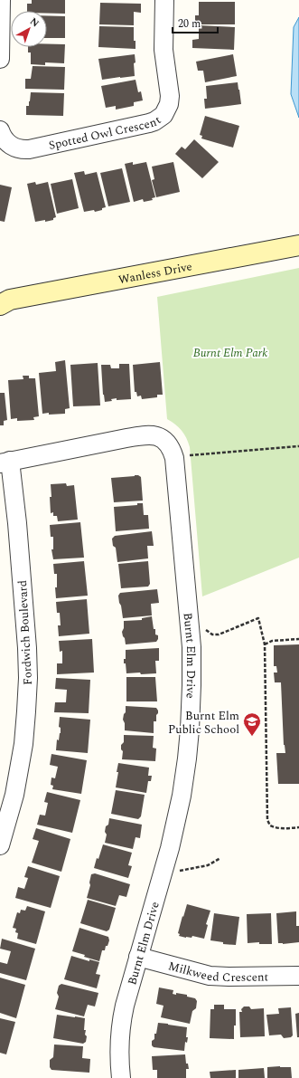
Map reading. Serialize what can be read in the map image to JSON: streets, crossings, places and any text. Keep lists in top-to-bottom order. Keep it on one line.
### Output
{"streets":{"main road":["Wanless Drive"],"street":["Spotted Owl Crescent","Fordwich Boulevard","Burnt Elm Drive","Milkweed Crescent"]},"crossings":[["Fordwich Boulevard","Burnt Elm Drive"],["Burnt Elm Drive","Milkweed Crescent"]],"parks":["Burnt Elm Park"],"places":{"school or university":["Burnt Elm Public School"]},"scale_bar":"20 m","north":"top right"}
